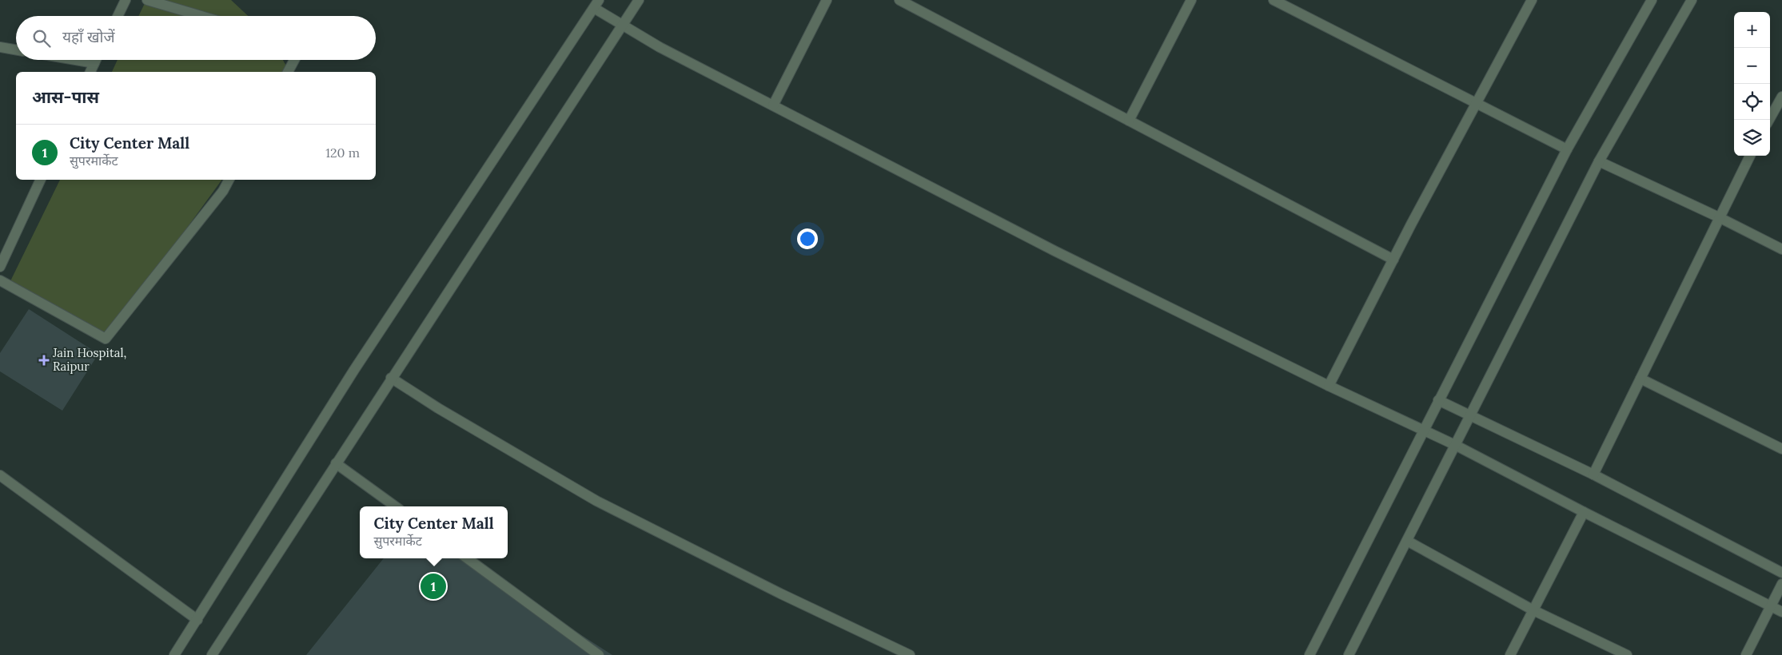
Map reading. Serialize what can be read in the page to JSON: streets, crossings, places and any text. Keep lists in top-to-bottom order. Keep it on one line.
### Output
{"places":{"health":["Jain Hospital, Raipur"]},"page":{"map_buttons":["+","−"],"search":"यहाँ खोजें","heading":"आस-पास","list":[{"mark":"1","name":"City Center Mall","note":"सुपरमार्केट","value":"120 m"}],"popup":["City Center Mall","सुपरमार्केट"],"pins":"1"}}
